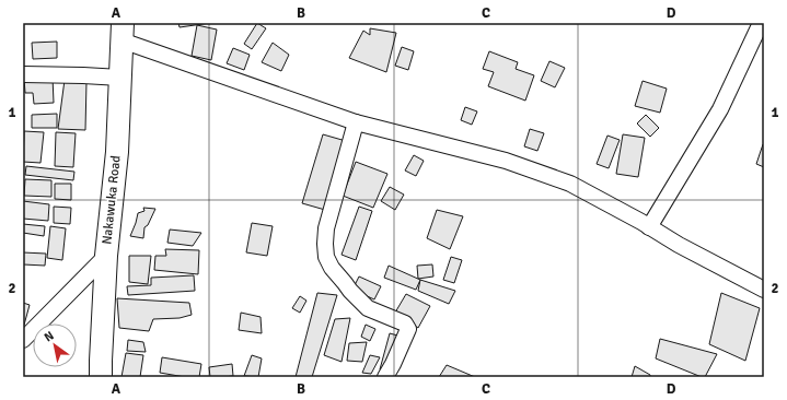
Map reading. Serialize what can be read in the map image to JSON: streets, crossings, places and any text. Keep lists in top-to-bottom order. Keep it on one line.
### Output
{"streets":{"main road":["Nakawuka Road"]},"north":"top left","grid":{"columns":["A","B","C","D"],"rows":["1","2"]}}
